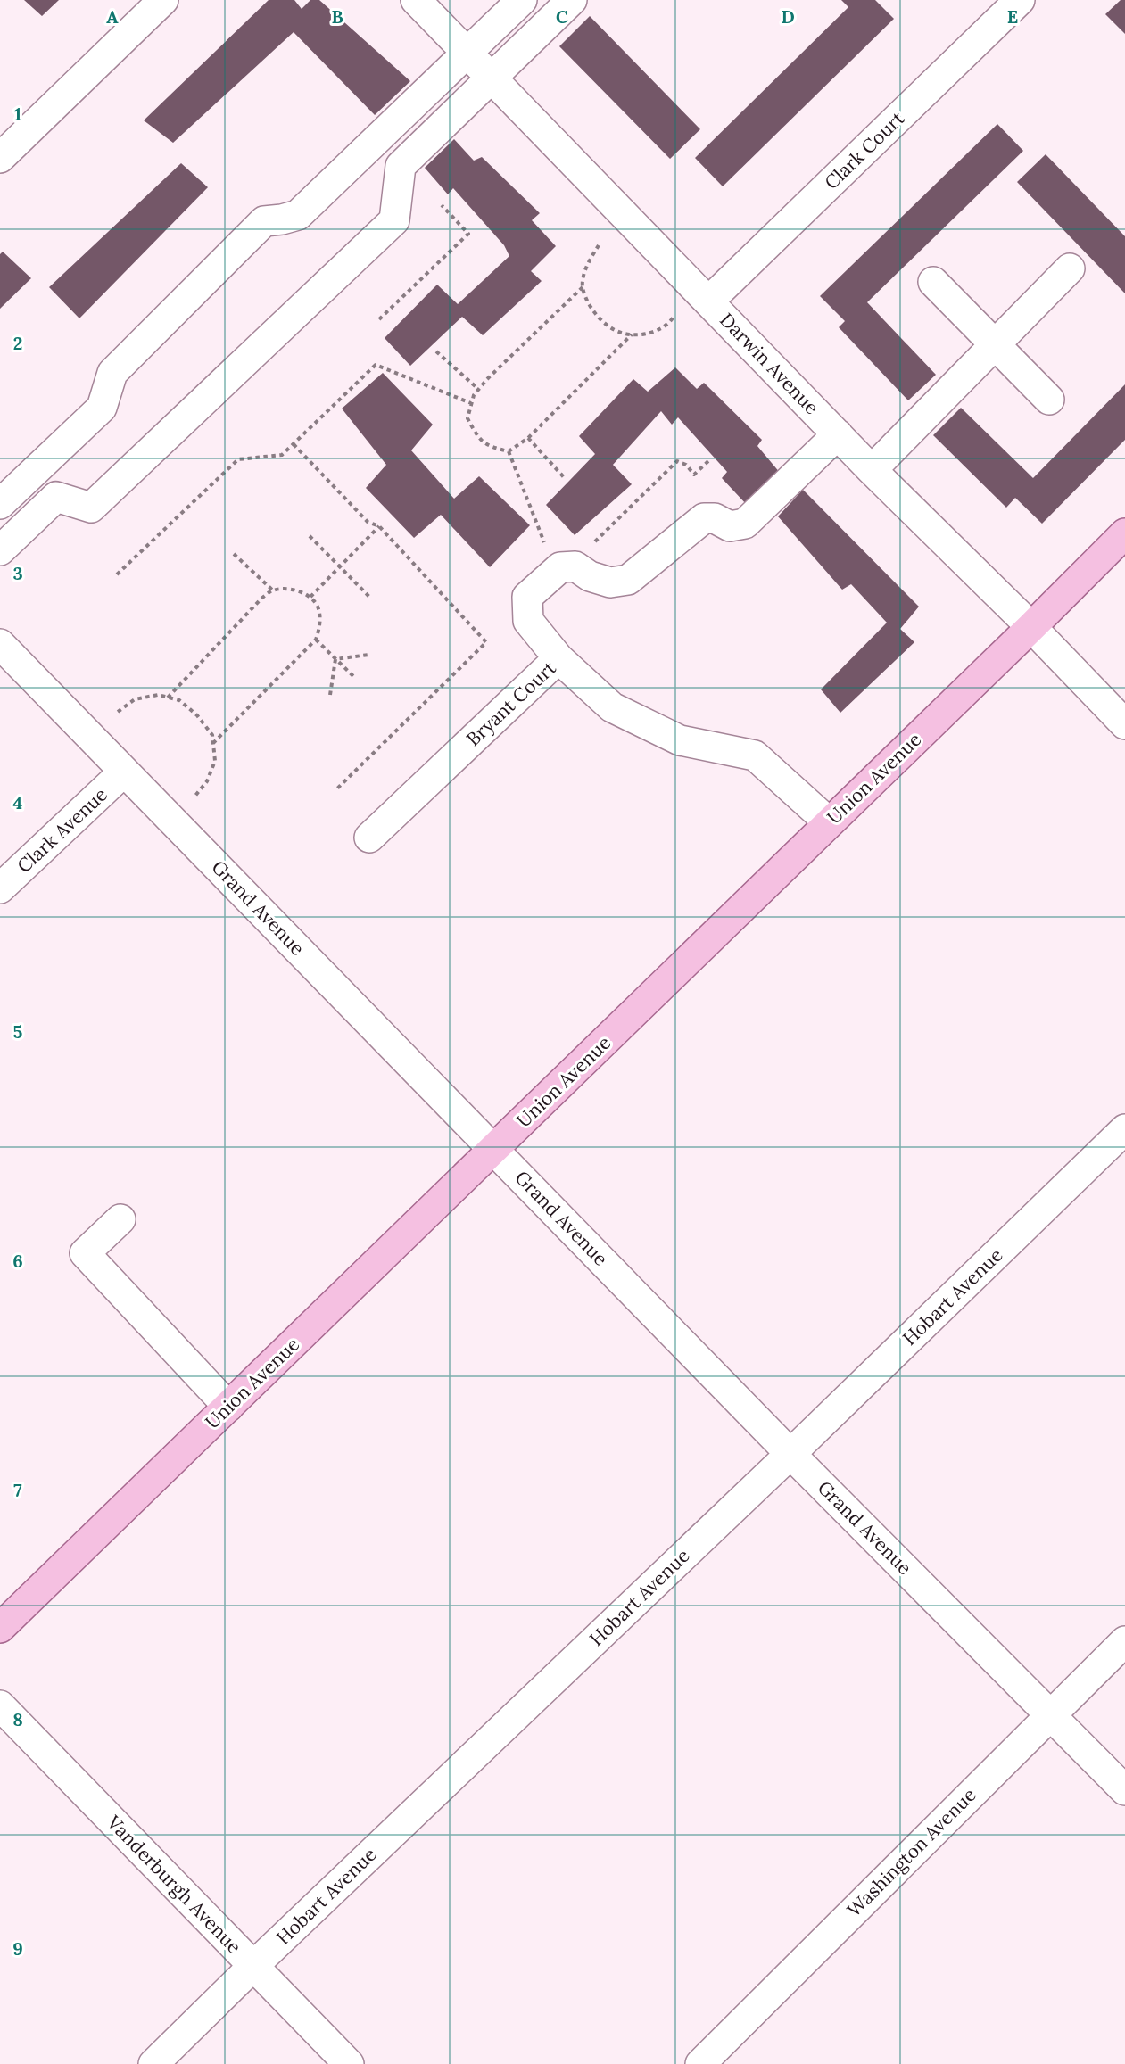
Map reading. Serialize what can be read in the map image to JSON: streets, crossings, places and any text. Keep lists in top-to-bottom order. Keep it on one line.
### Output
{"streets":{"main road":["Union Avenue"],"street":["Clark Court","Darwin Avenue","Bryant Court","Clark Avenue","Grand Avenue","Hobart Avenue","Washington Avenue","Vanderburgh Avenue"]},"crossings":[["Clark Court","Darwin Avenue"],["Darwin Avenue","Union Avenue"],["Bryant Court","Union Avenue"],["Union Avenue","Grand Avenue"],["Clark Avenue","Grand Avenue"],["Grand Avenue","Hobart Avenue"],["Grand Avenue","Washington Avenue"],["Hobart Avenue","Vanderburgh Avenue"]],"grid":{"columns":["A","B","C","D","E"],"rows":["1","2","3","4","5","6","7","8","9"]}}
